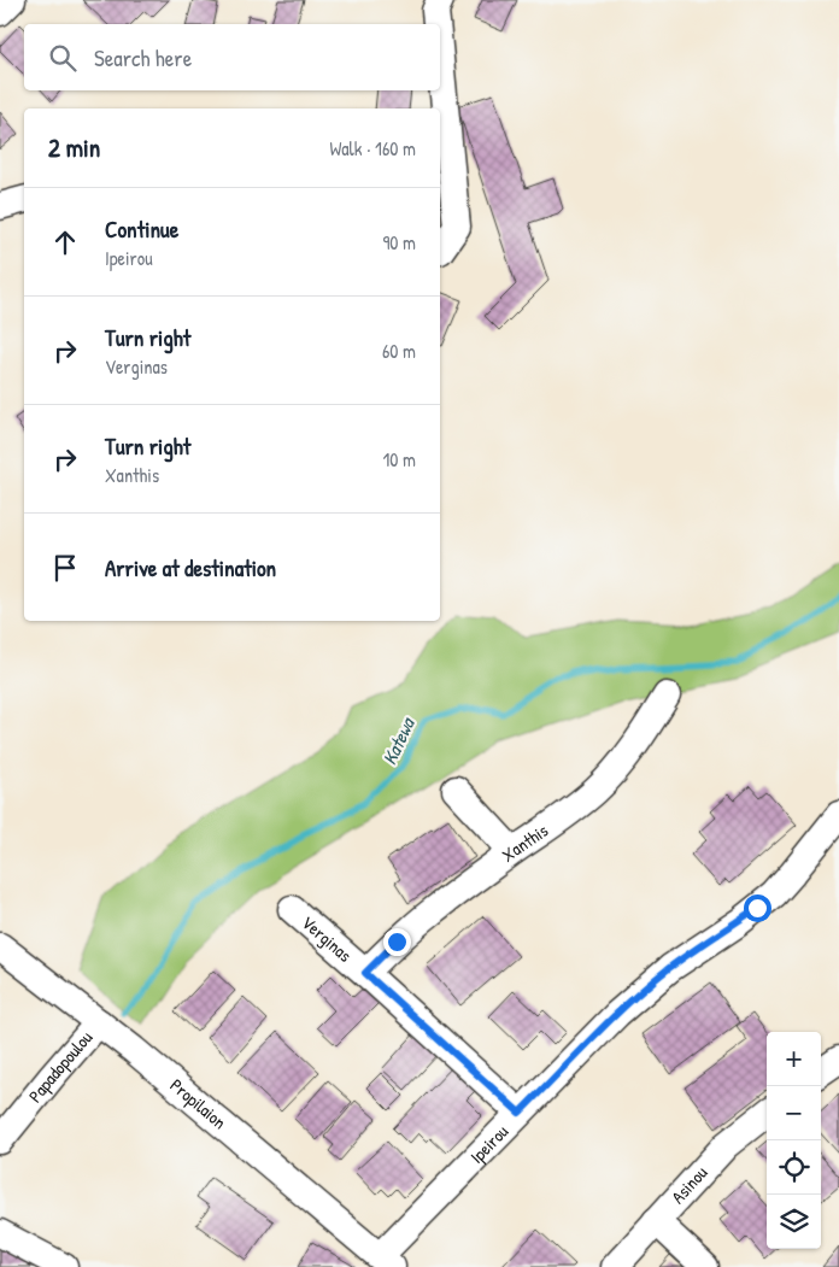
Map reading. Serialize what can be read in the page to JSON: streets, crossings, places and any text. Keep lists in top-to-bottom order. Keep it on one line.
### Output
{"streets":{"street":["Xanthis","Verginas","Papadopoulou","Propilaion","Ipeirou","Asinou"]},"crossings":[["Xanthis","Verginas"],["Verginas","Ipeirou"],["Papadopoulou","Propilaion"],["Propilaion","Ipeirou"]],"water":["Katewa"],"page":{"search":"Search here","heading":["2 min","Walk · 160 m"],"list":[["Continue","Ipeirou","90 m"],["Turn right","Verginas","60 m"],["Turn right","Xanthis","10 m"],"Arrive at destination"],"map_buttons":["+","−"]}}
